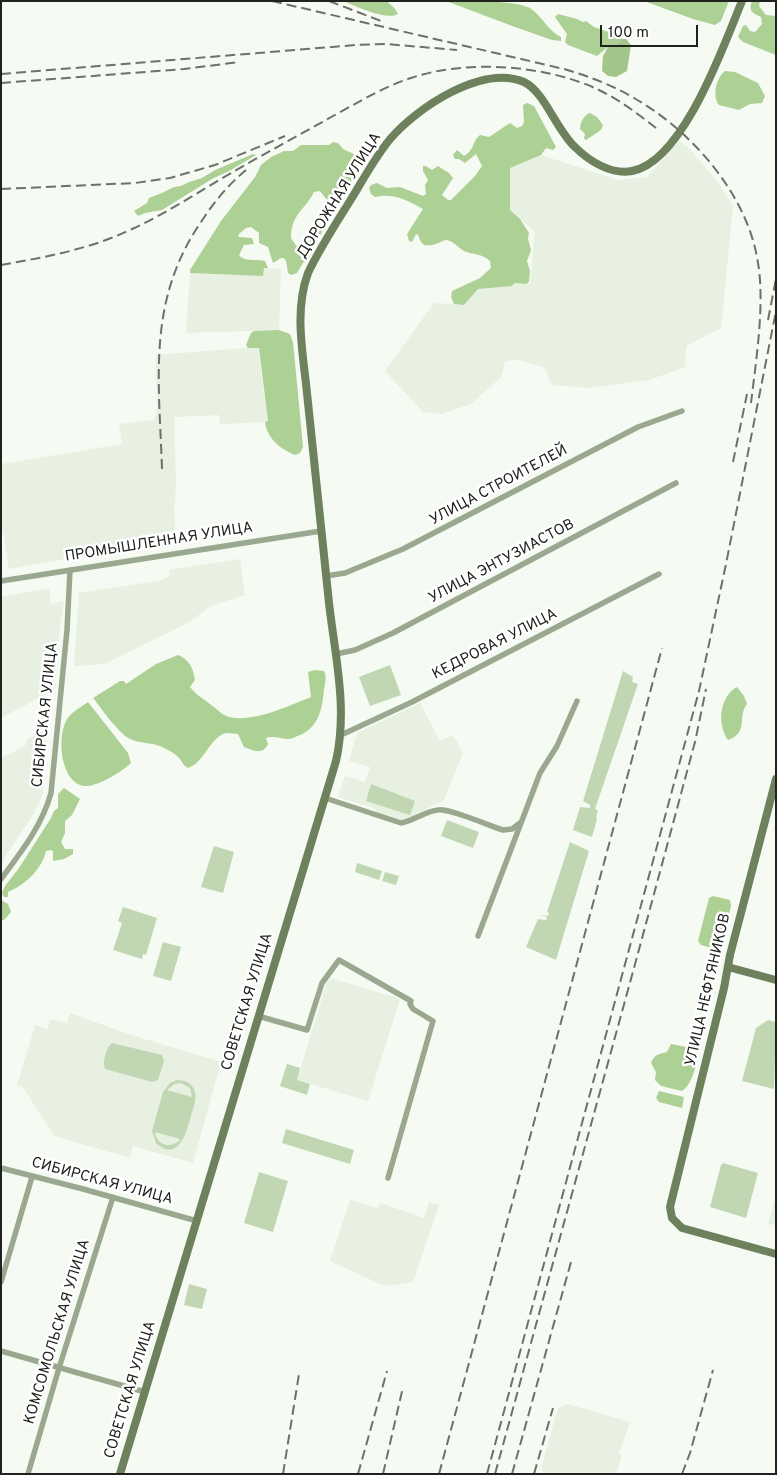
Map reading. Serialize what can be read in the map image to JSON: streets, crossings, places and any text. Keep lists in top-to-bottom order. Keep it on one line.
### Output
{"streets":{"street":["ДОРОЖНАЯ УЛИЦА","УЛИЦА СТРОИТЕЛЕЙ","ПРОМЫШЛЕННАЯ УЛИЦА","УЛИЦА ЭНТУЗИАСТОВ","КЕДРОВАЯ УЛИЦА","СИБИРСКАЯ УЛИЦА","УЛИЦА НЕФТЯНИКОВ","СОВЕТСКАЯ УЛИЦА","КОМСОМОЛЬСКАЯ УЛИЦА"]},"crossings":[["ДОРОЖНАЯ УЛИЦА","ПРОМЫШЛЕННАЯ УЛИЦА"],["ДОРОЖНАЯ УЛИЦА","СОВЕТСКАЯ УЛИЦА"],["УЛИЦА СТРОИТЕЛЕЙ","СОВЕТСКАЯ УЛИЦА"],["ПРОМЫШЛЕННАЯ УЛИЦА","СИБИРСКАЯ УЛИЦА"],["ПРОМЫШЛЕННАЯ УЛИЦА","СОВЕТСКАЯ УЛИЦА"],["УЛИЦА ЭНТУЗИАСТОВ","СОВЕТСКАЯ УЛИЦА"],["КЕДРОВАЯ УЛИЦА","СОВЕТСКАЯ УЛИЦА"],["СИБИРСКАЯ УЛИЦА","СОВЕТСКАЯ УЛИЦА"],["СИБИРСКАЯ УЛИЦА","КОМСОМОЛЬСКАЯ УЛИЦА"]],"scale_bar":"100 m"}
